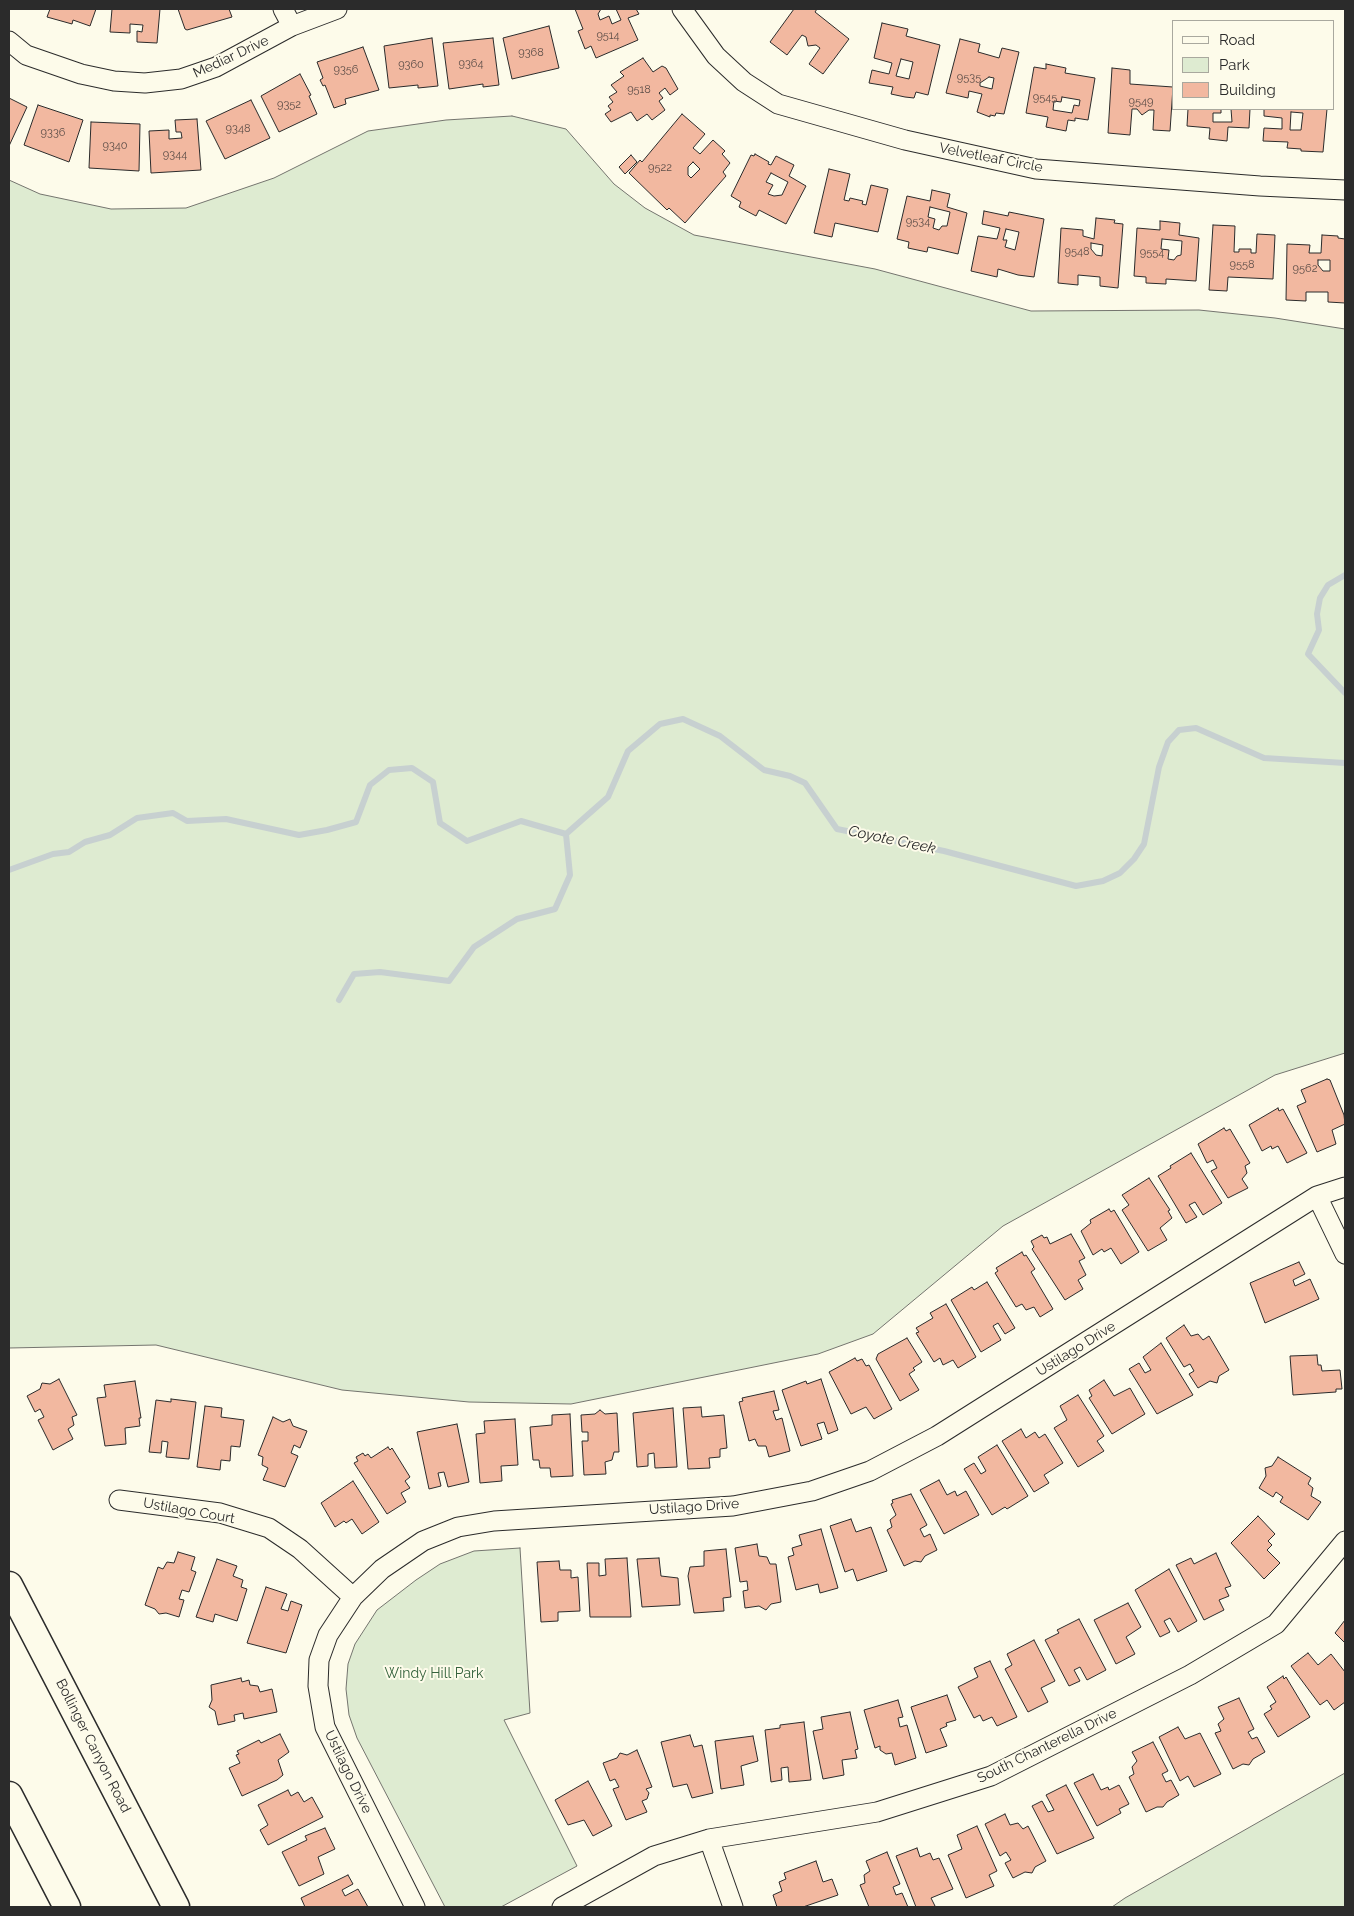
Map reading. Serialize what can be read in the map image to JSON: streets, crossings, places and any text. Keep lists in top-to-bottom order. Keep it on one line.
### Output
{"streets":{"main road":["Bollinger Canyon Road"],"street":["Mediar Drive","Velvetleaf Circle","Ustilago Drive","Ustilago Court","South Chanterella Drive"]},"crossings":[["Ustilago Drive","Ustilago Court"]],"water":["Coyote Creek"],"parks":["Windy Hill Park"],"house_numbers":["9514","9368","9364","9360","9356","9535","9518","9545","9549","9352","9348","9336","9340","9344","9522","9534","9548","9554","9558","9562"],"legend":["Road","Park","Building"]}
